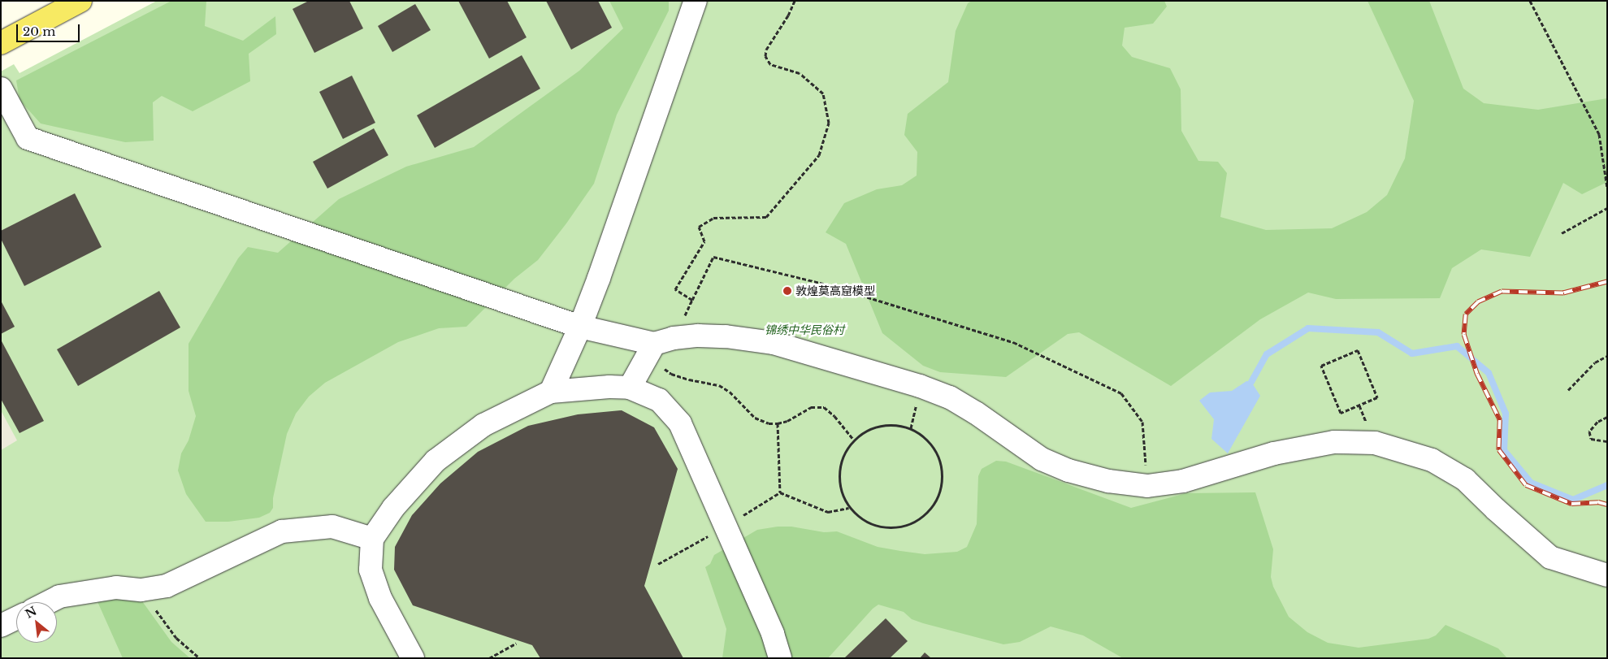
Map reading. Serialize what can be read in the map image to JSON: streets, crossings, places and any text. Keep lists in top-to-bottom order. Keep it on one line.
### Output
{"parks":["锦绣中华民俗村"],"places":["敦煌莫高窟模型"],"scale_bar":"20 m","north":"top left"}
